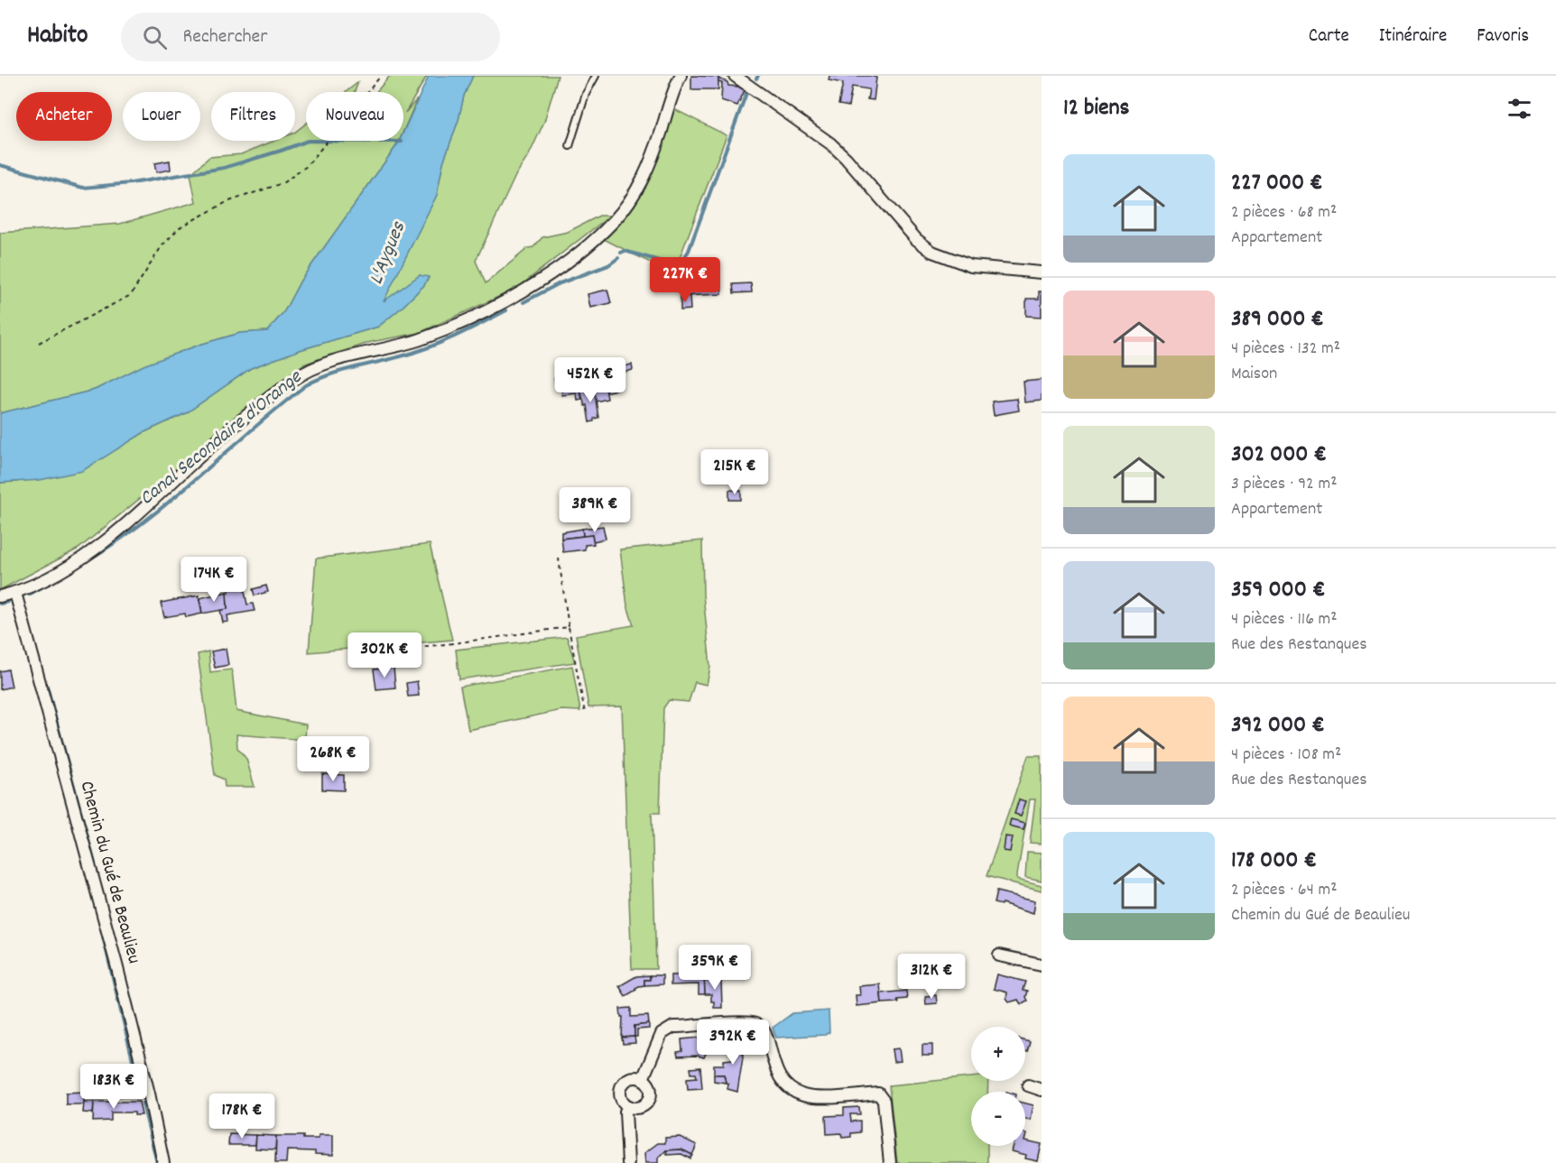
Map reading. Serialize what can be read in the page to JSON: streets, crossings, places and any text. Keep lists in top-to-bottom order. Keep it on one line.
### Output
{"streets":{"street":["Chemin du Gué de Beaulieu"]},"water":["L'Aygues","Canal Secondaire d'Orange"],"page":{"header":"Habito","search":"Rechercher","nav":["Carte","Itinéraire","Favoris"],"heading":"12 biens","chip":["Acheter","Louer","Filtres","Nouveau"],"list":[{"name":"227 000 €","note":"2 pièces · 68 m² · Appartement"},{"name":"389 000 €","note":"4 pièces · 132 m² · Maison"},{"name":"302 000 €","note":"3 pièces · 92 m² · Appartement"},{"name":"359 000 €","note":"4 pièces · 116 m² · Rue des Restanques"},{"name":"392 000 €","note":"4 pièces · 108 m² · Rue des Restanques"},{"name":"178 000 €","note":"2 pièces · 64 m² · Chemin du Gué de Beaulieu"}],"price":["227K €","452K €","215K €","389K €","174K €","302K €","268K €","359K €","312K €","392K €","183K €","178K €"],"map_buttons":["+","−"]}}
